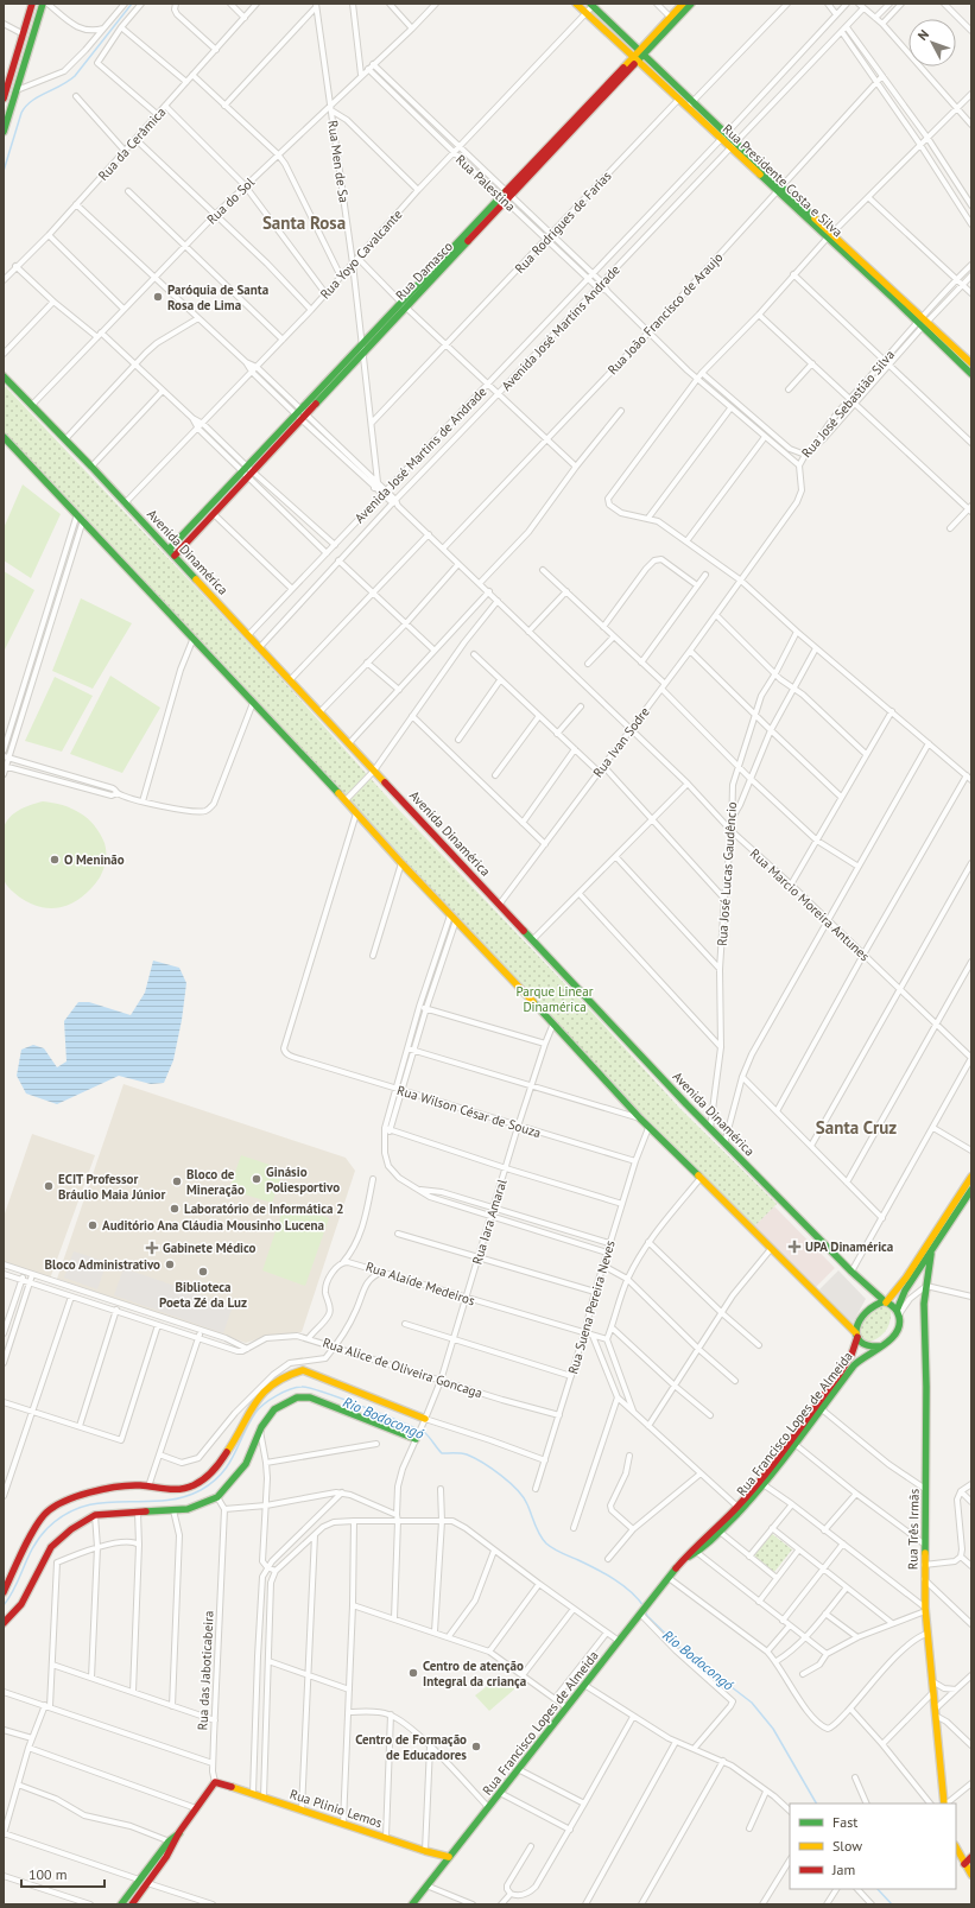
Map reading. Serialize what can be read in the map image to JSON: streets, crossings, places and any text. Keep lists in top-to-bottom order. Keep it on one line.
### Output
{"streets":{"street":["Rua da Cerâmica","Rua Men de Sa","Rua Presidente Costa e Silva","Rua Palestina","Rua do Sol","Rua Rodrigues de Farias","Rua Yoyo Cavalcante","Rua Damasco","Rua João Francisco de Araujo","Avenida José Martins Andrade","Rua José Sebastião Silva","Avenida José Martins de Andrade","Avenida Dinamérica","Rua Ivan Sodre","Rua José Lucas Gaudêncio","Rua Marcio Moreira Antunes","Rua Wilson César de Souza","Rua Iara Amaral","Rua Alaíde Medeiros","Rua Suena Pereira Neves","Rua Alice de Oliveira Goncaga","Rua Francisco Lopes de Almeida","Rua Três Irmãs","Rua das Jaboticabeira","Rua Plinio Lemos"]},"crossings":[["Rua Men de Sa","Rua do Sol"],["Rua Men de Sa","Rua Rodrigues de Farias"],["Rua Men de Sa","Rua Yoyo Cavalcante"],["Rua Men de Sa","Rua Damasco"],["Rua Presidente Costa e Silva","Rua Rodrigues de Farias"],["Rua Presidente Costa e Silva","Rua Yoyo Cavalcante"],["Rua Presidente Costa e Silva","Rua Damasco"],["Rua Presidente Costa e Silva","Rua João Francisco de Araujo"],["Rua Presidente Costa e Silva","Avenida José Martins Andrade"],["Rua Presidente Costa e Silva","Rua José Sebastião Silva"],["Rua Presidente Costa e Silva","Avenida José Martins de Andrade"],["Rua Palestina","Rua do Sol"],["Rua Palestina","Rua Rodrigues de Farias"],["Rua Palestina","Rua Yoyo Cavalcante"],["Rua Palestina","Rua Damasco"],["Rua Palestina","Rua João Francisco de Araujo"],["Rua Palestina","Avenida José Martins Andrade"],["Rua Palestina","Avenida José Martins de Andrade"],["Rua do Sol","Avenida Dinamérica"],["Rua Yoyo Cavalcante","Avenida Dinamérica"],["Rua Damasco","Avenida Dinamérica"],["Rua João Francisco de Araujo","Rua Marcio Moreira Antunes"],["Avenida José Martins Andrade","Avenida Dinamérica"],["Avenida José Martins Andrade","Rua Marcio Moreira Antunes"],["Rua José Sebastião Silva","Rua Ivan Sodre"],["Avenida José Martins de Andrade","Avenida Dinamérica"],["Avenida Dinamérica","Rua Ivan Sodre"],["Avenida Dinamérica","Rua José Lucas Gaudêncio"],["Avenida Dinamérica","Rua Francisco Lopes de Almeida"],["Rua Ivan Sodre","Rua Marcio Moreira Antunes"],["Rua José Lucas Gaudêncio","Rua Marcio Moreira Antunes"],["Rua Wilson César de Souza","Rua Iara Amaral"],["Rua Wilson César de Souza","Rua Suena Pereira Neves"],["Rua Iara Amaral","Rua Alaíde Medeiros"],["Rua Iara Amaral","Rua Alice de Oliveira Goncaga"],["Rua Alaíde Medeiros","Rua Suena Pereira Neves"],["Rua Suena Pereira Neves","Rua Alice de Oliveira Goncaga"],["Rua Francisco Lopes de Almeida","Rua Plinio Lemos"],["Rua das Jaboticabeira","Rua Plinio Lemos"]],"districts":["Santa Rosa","Santa Cruz"],"water":["Rio Bodocongó"],"parks":["Parque Linear Dinamérica"],"places":{"other":["Paróquia de Santa Rosa de Lima","O Meninão","Ginásio Poliesportivo","Bloco de Mineração","ECIT Professor Bráulio Maia Júnior","Laboratório de Informática 2","Auditório Ana Cláudia Mousinho Lucena","Bloco Administrativo","Biblioteca Poeta Zé da Luz","Centro de atenção Integral da criança","Centro de Formação de Educadores"],"health":["UPA Dinamérica","Gabinete Médico"]},"legend":["Fast","Slow","Jam"],"scale_bar":"100 m","north":"top left"}
